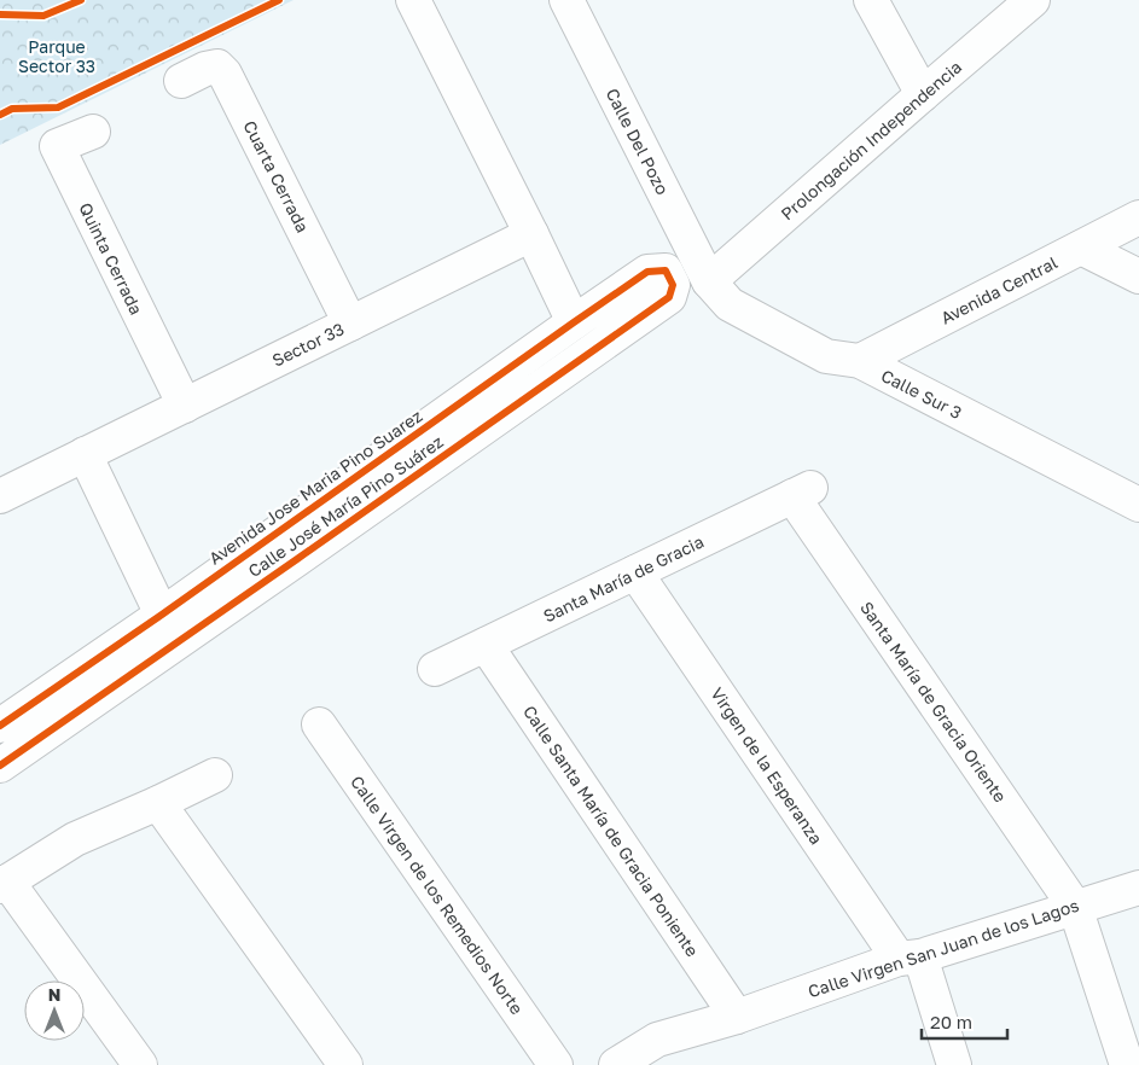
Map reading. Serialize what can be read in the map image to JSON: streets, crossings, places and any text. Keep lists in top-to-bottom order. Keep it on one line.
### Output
{"streets":{"street":["Prolongación Independencia","Calle Del Pozo","Cuarta Cerrada","Quinta Cerrada","Avenida Central","Sector 33","Calle Sur 3","Avenida Jose Maria Pino Suarez","Calle José María Pino Suárez","Santa María de Gracia","Santa María de Gracia Oriente","Virgen de la Esperanza","Calle Santa María de Gracia Poniente","Calle Virgen de los Remedios Norte","Calle Virgen San Juan de los Lagos"]},"crossings":[["Prolongación Independencia","Calle Del Pozo"],["Prolongación Independencia","Calle Sur 3"],["Calle Del Pozo","Calle Sur 3"],["Cuarta Cerrada","Sector 33"],["Quinta Cerrada","Sector 33"],["Avenida Central","Calle Sur 3"],["Avenida Jose Maria Pino Suarez","Calle José María Pino Suárez"],["Santa María de Gracia","Santa María de Gracia Oriente"],["Santa María de Gracia","Virgen de la Esperanza"],["Santa María de Gracia","Calle Santa María de Gracia Poniente"],["Santa María de Gracia Oriente","Calle Virgen San Juan de los Lagos"],["Virgen de la Esperanza","Calle Virgen San Juan de los Lagos"],["Calle Santa María de Gracia Poniente","Calle Virgen San Juan de los Lagos"]],"parks":["Parque Sector 33"],"scale_bar":"20 m","north":"top"}
